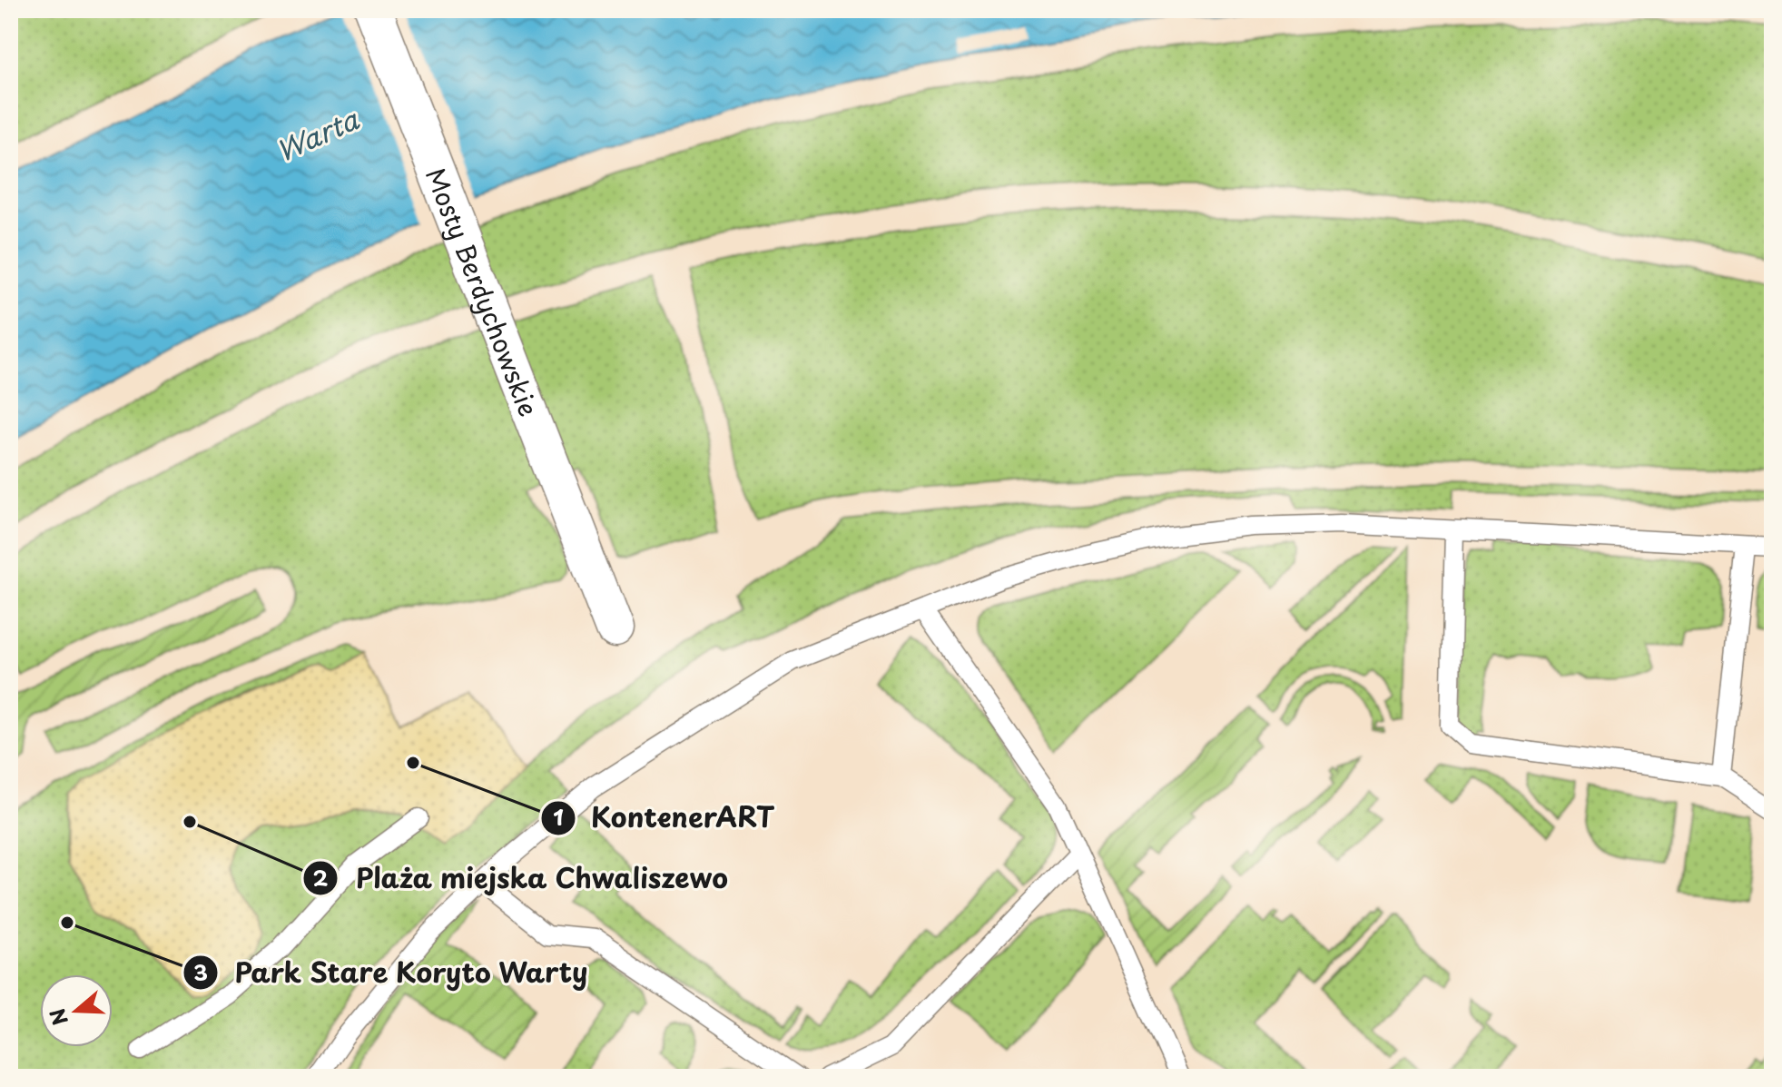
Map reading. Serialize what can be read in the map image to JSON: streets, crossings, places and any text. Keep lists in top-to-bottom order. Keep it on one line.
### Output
{"streets":{"street":["Mosty Berdychowskie"]},"water":["Warta"],"places":["KontenerART","Plaża miejska Chwaliszewo","Park Stare Koryto Warty"],"north":"left"}
